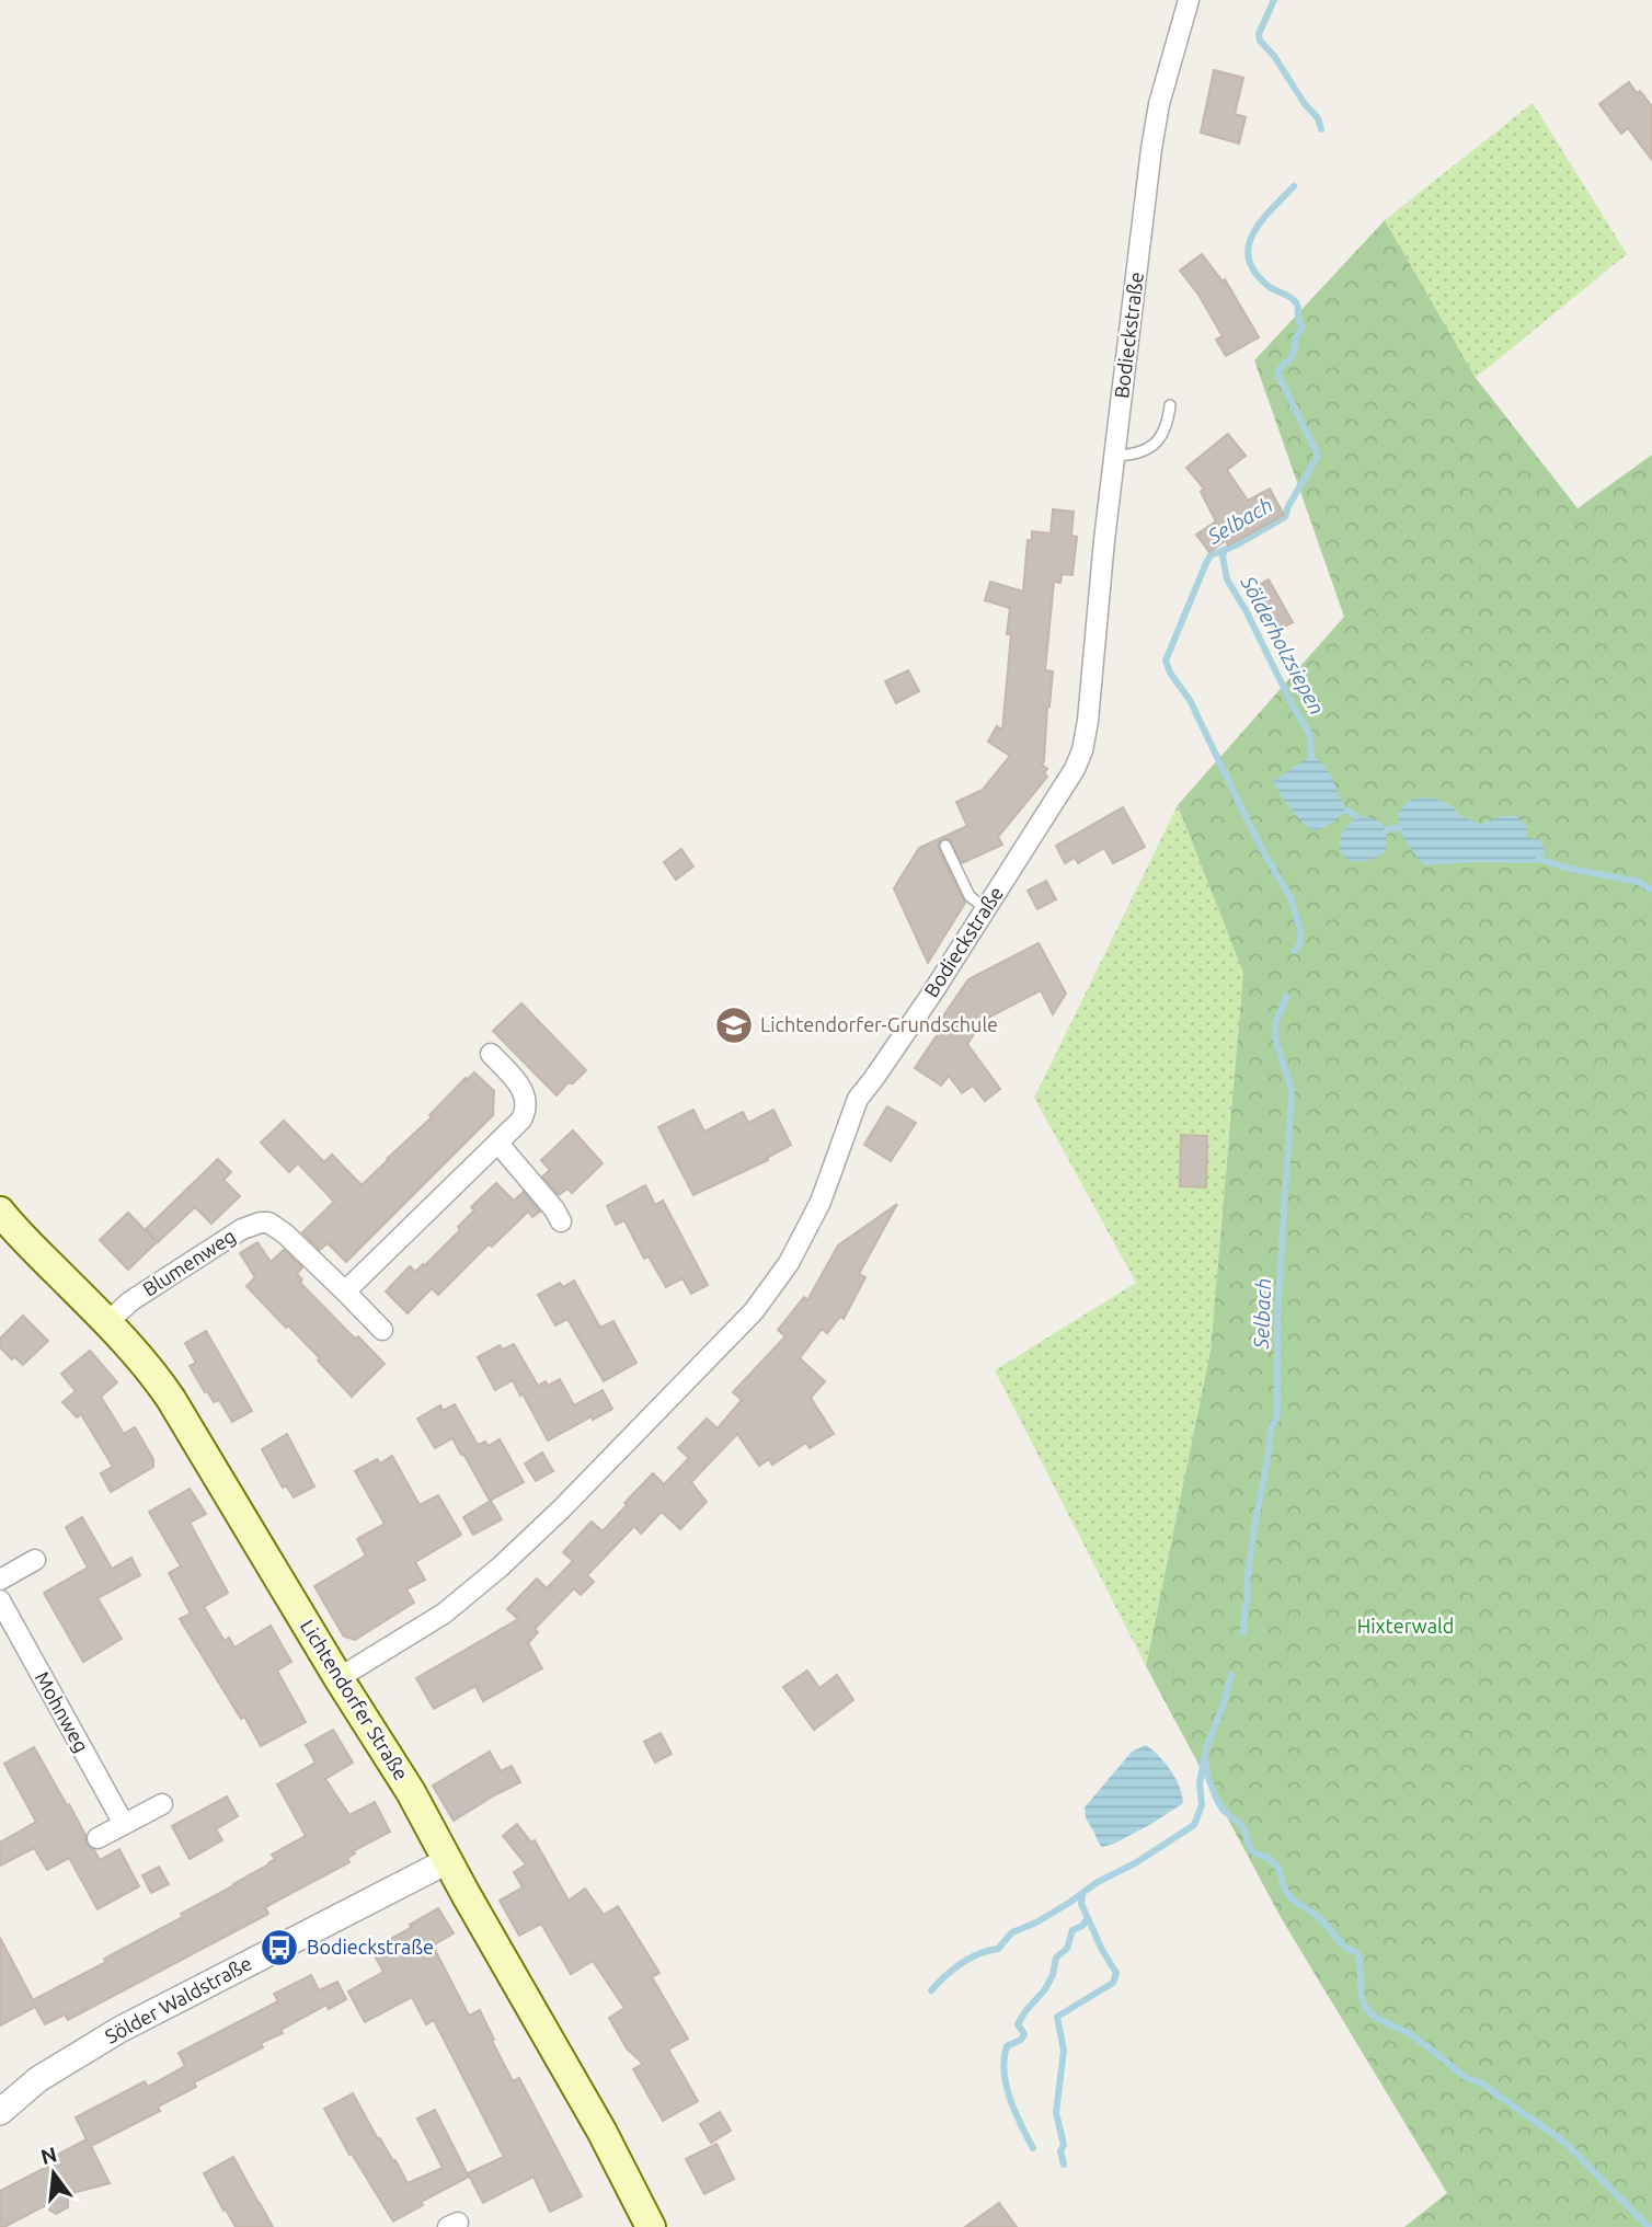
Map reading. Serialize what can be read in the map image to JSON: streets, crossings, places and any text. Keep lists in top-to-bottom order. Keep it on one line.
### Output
{"streets":{"main road":["Lichtendorfer Straße"],"street":["Bodieckstraße","Blumenweg","Mohnweg","Sölder Waldstraße"]},"crossings":[["Bodieckstraße","Lichtendorfer Straße"],["Blumenweg","Lichtendorfer Straße"],["Lichtendorfer Straße","Sölder Waldstraße"]],"water":["Selbach","Sölderholzsiepen"],"parks":["Hixterwald"],"places":{"school or university":["Lichtendorfer-Grundschule"],"bus stop":["Bodieckstraße"]},"north":"top"}
